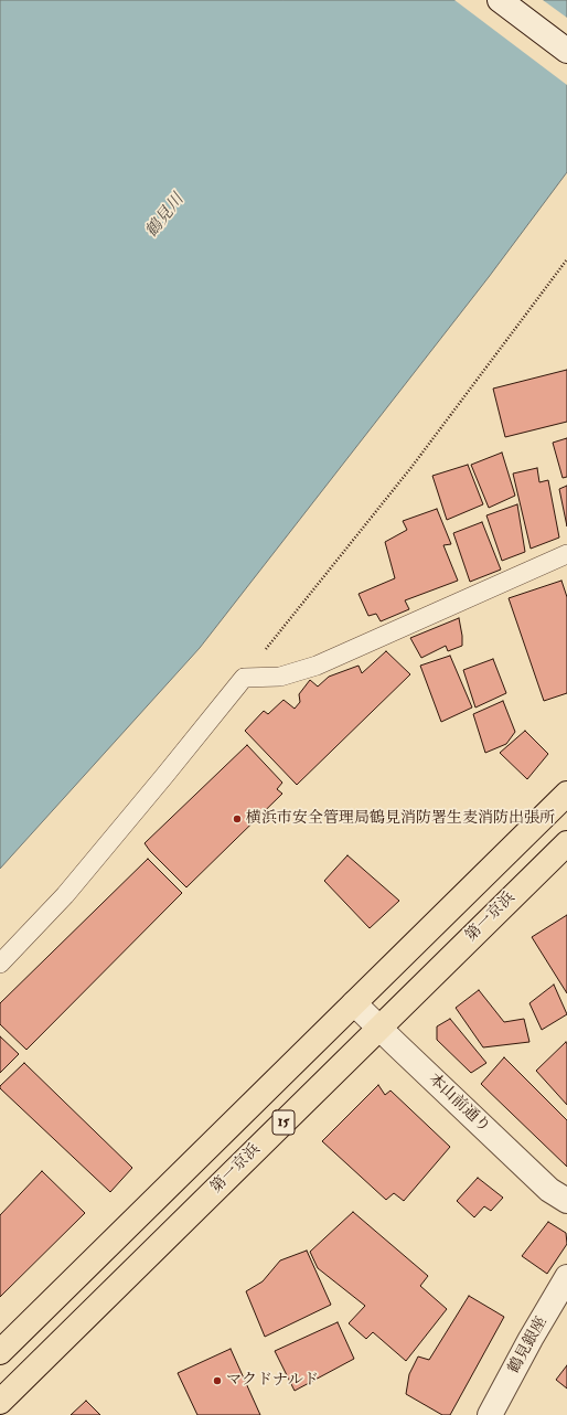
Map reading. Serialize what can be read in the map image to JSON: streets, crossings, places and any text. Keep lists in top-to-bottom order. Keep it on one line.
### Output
{"streets":{"highway":["第一京浜","15"],"street":["本山前通り","鶴見銀座"]},"crossings":[["第一京浜","本山前通り"],["本山前通り","15"]],"water":["鶴見川"],"places":["横浜市安全管理局鶴見消防署生麦消防出張所","マクドナルド"]}
